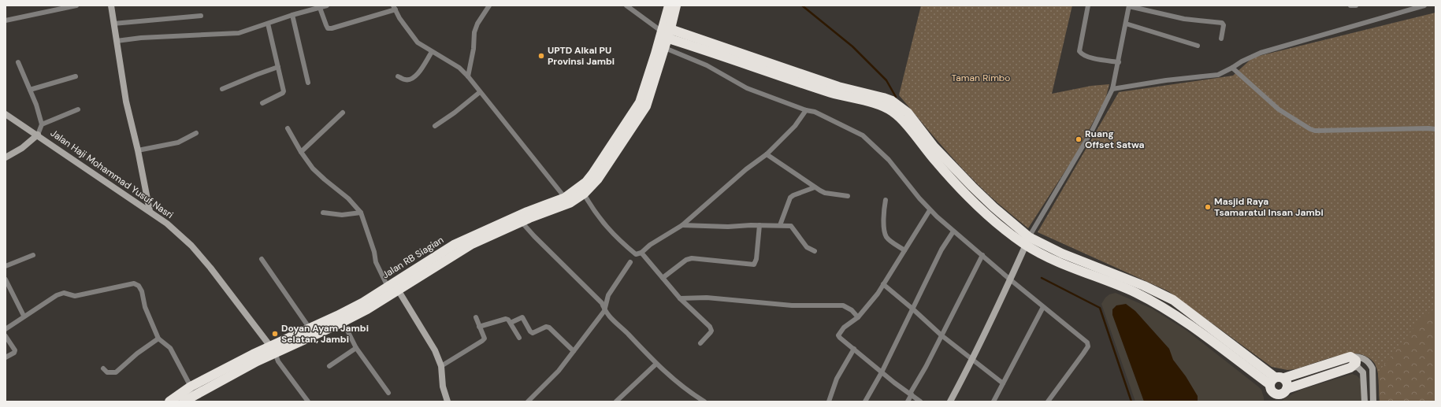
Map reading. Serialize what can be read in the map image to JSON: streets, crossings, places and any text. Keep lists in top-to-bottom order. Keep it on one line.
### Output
{"streets":{"highway":["Jalan RB Siagian"],"street":["Jalan Haji Mohammad Yusuf Nasri"]},"crossings":[["Jalan Haji Mohammad Yusuf Nasri","Jalan RB Siagian"]],"parks":["Taman Rimbo"],"places":["UPTD Alkal PU Provinsi Jambi","Ruang Offset Satwa","Masjid Raya Tsamaratul Insan Jambi","Doyan Ayam Jambi Selatan, Jambi"]}
